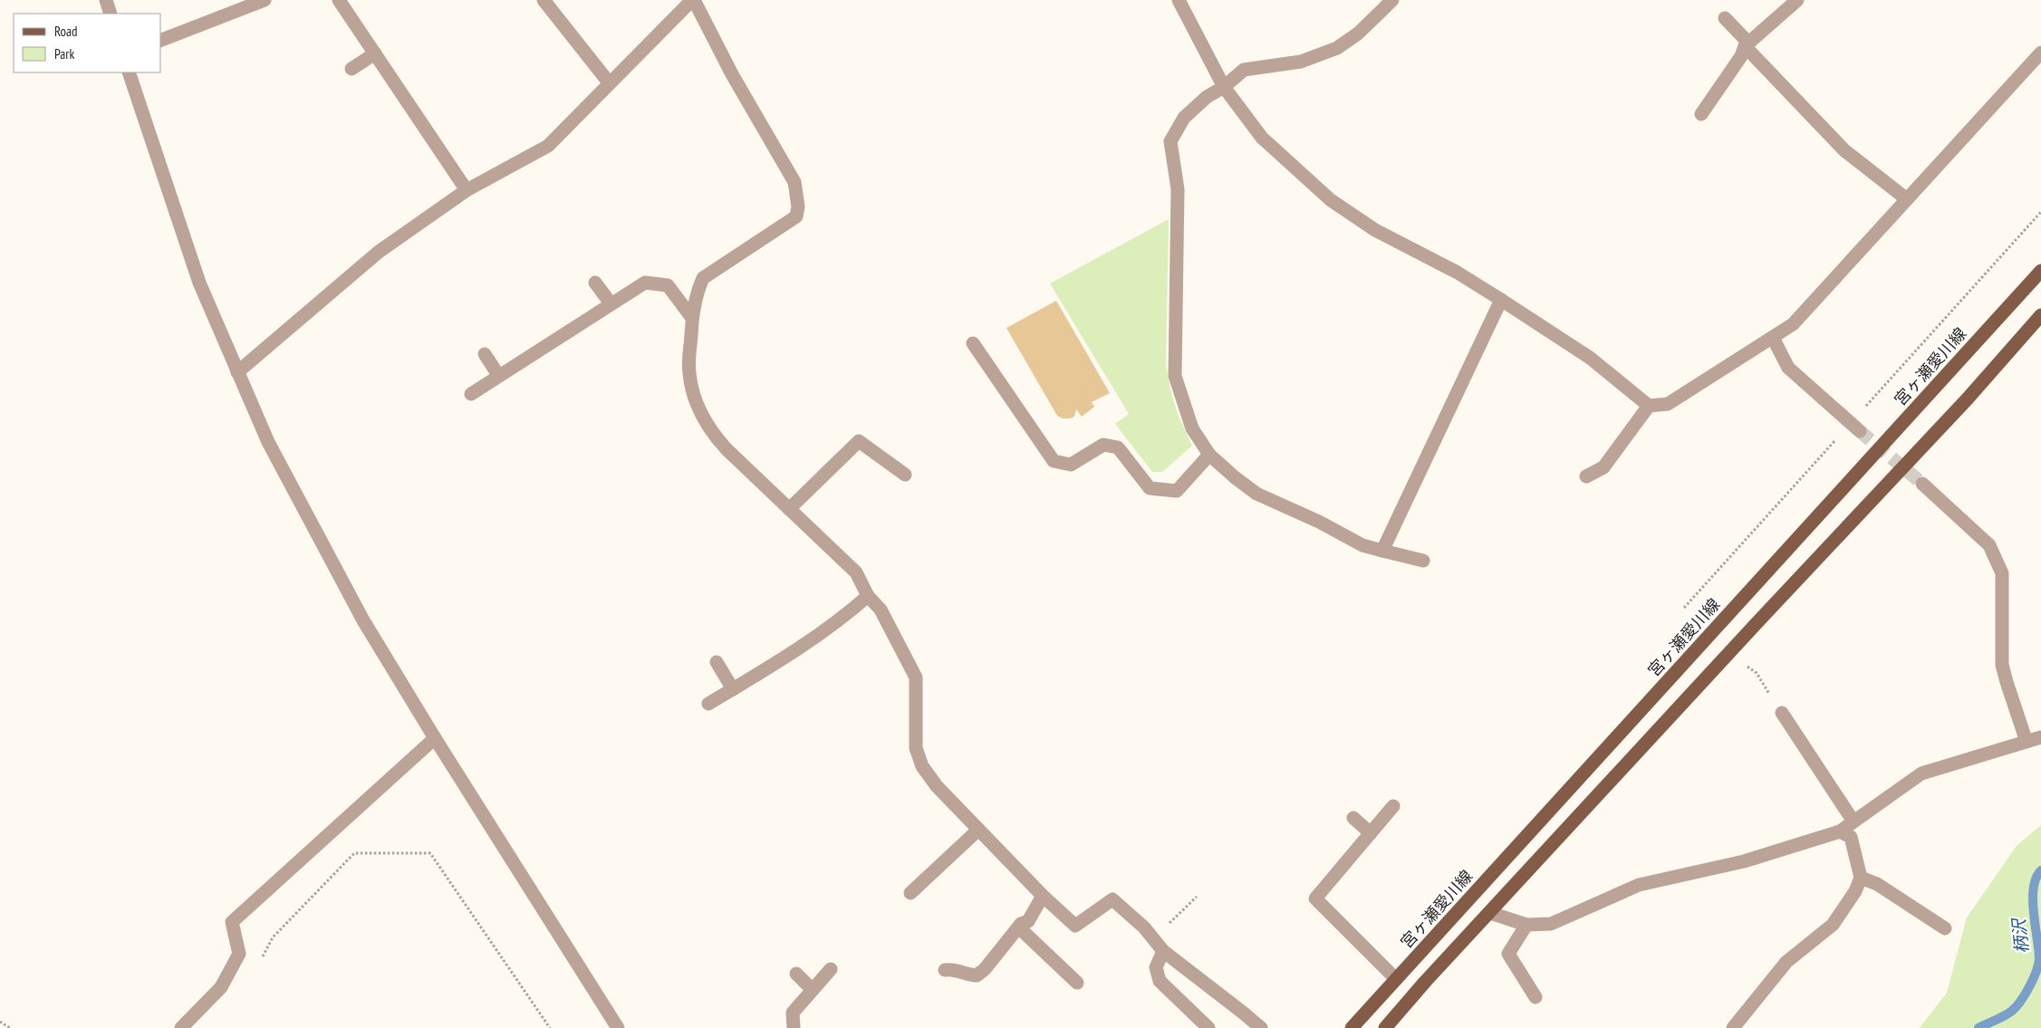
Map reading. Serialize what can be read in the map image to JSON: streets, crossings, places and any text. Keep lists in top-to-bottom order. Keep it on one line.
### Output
{"streets":{"main road":["宮ヶ瀬愛川線"]},"water":["柄沢"],"legend":["Road","Park"]}
